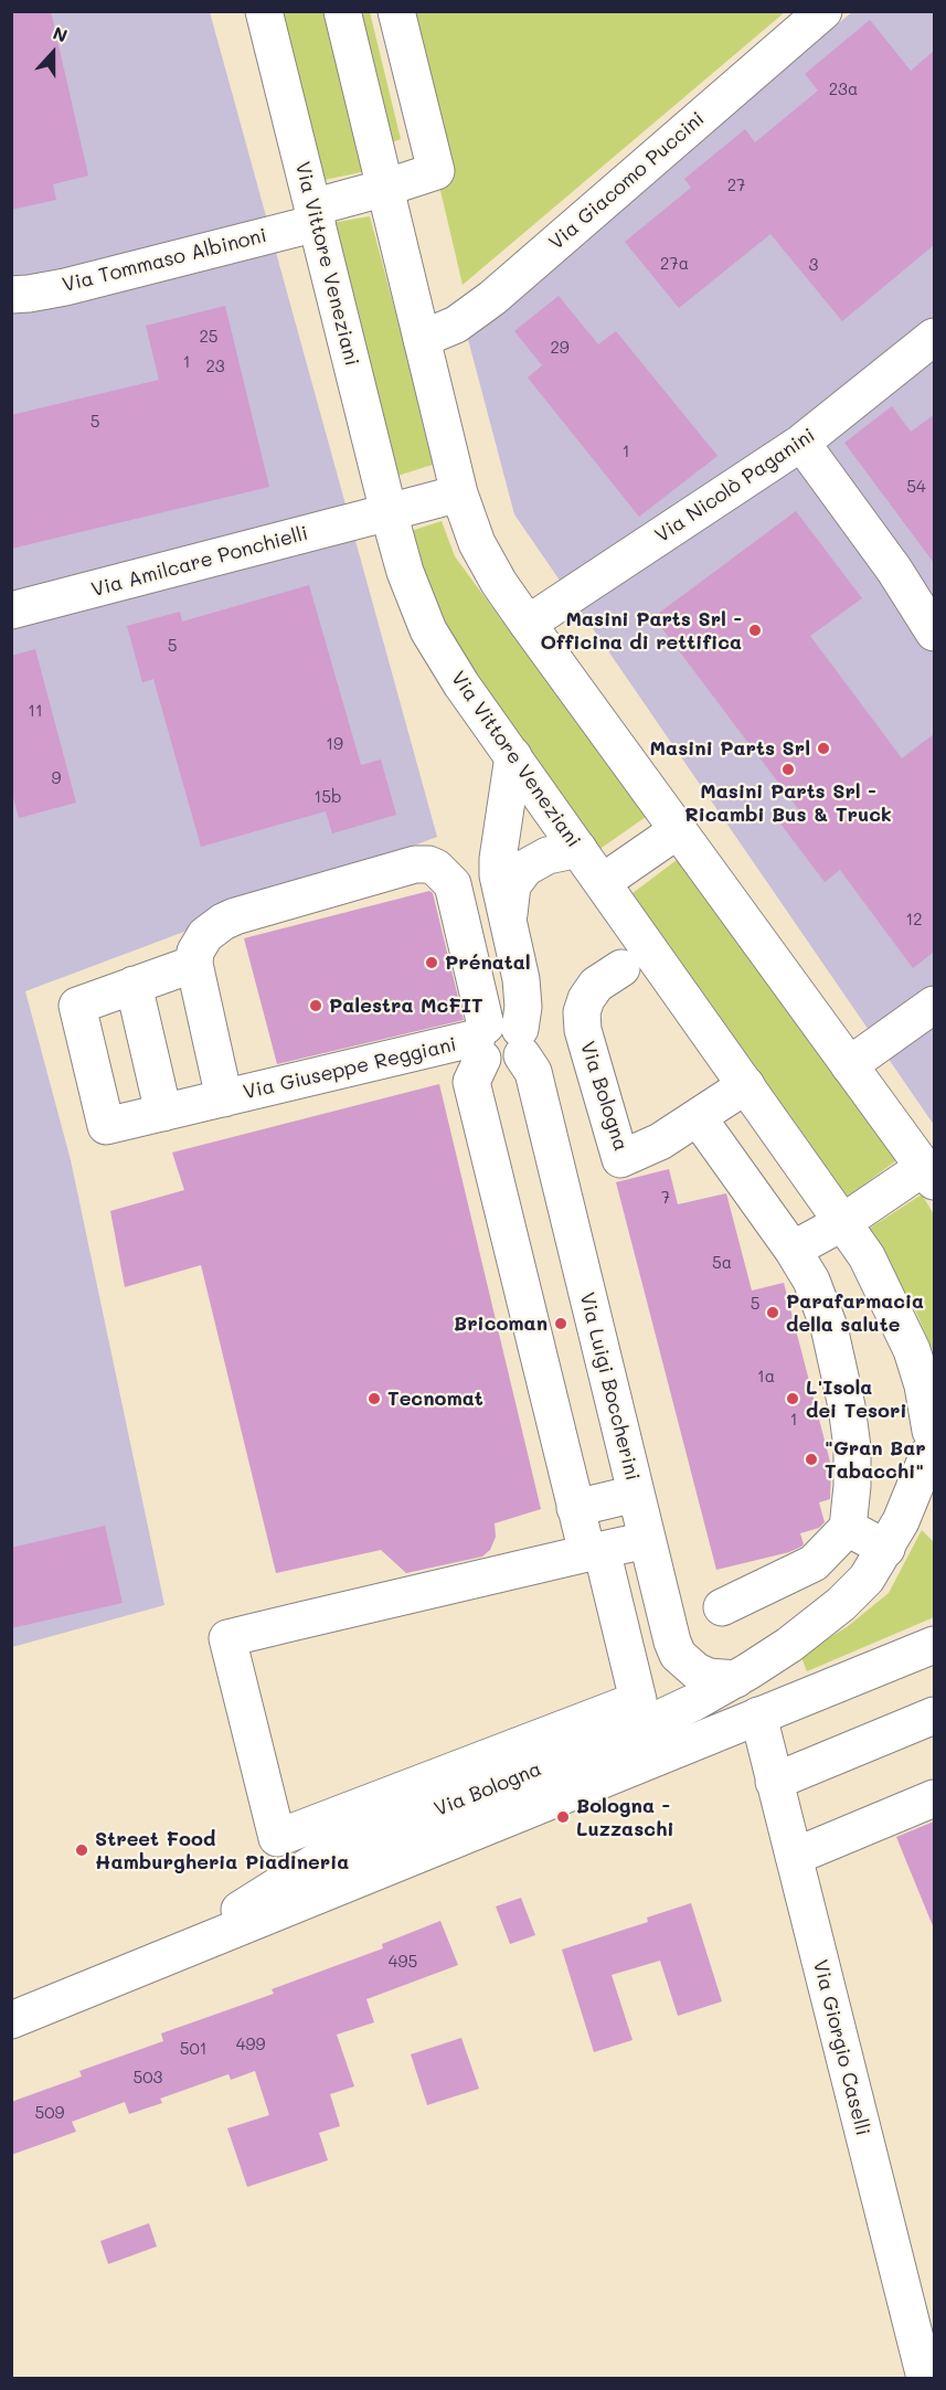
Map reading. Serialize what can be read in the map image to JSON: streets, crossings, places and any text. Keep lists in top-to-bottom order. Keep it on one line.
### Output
{"streets":{"main road":["Via Giacomo Puccini","Via Tommaso Albinoni","Via Vittore Veneziani","Via Nicolò Paganini","Via Amilcare Ponchielli","Via Giuseppe Reggiani","Via Bologna","Via Luigi Boccherini","Via Giorgio Caselli"]},"crossings":[["Via Tommaso Albinoni","Via Vittore Veneziani"],["Via Vittore Veneziani","Via Amilcare Ponchielli"],["Via Vittore Veneziani","Via Bologna"],["Via Giuseppe Reggiani","Via Luigi Boccherini"],["Via Bologna","Via Luigi Boccherini"],["Via Bologna","Via Giorgio Caselli"]],"places":["Masini Parts Srl - Officina di rettifica","Masini Parts Srl","Masini Parts Srl - Ricambi Bus & Truck","Prénatal","Palestra McFIT","Parafarmacia della salute","Bricoman","Tecnomat","L'Isola dei Tesori","\"Gran Bar Tabacchi\"","Bologna - Luzzaschi","Street Food Hamburgheria Piadineria"],"house_numbers":["23a","27","27a","3","25","29","1","23","5","1","54","5","11","19","9","15b","12","7","5a","5","1a","1","495","499","501","503","509"],"north":"top"}
